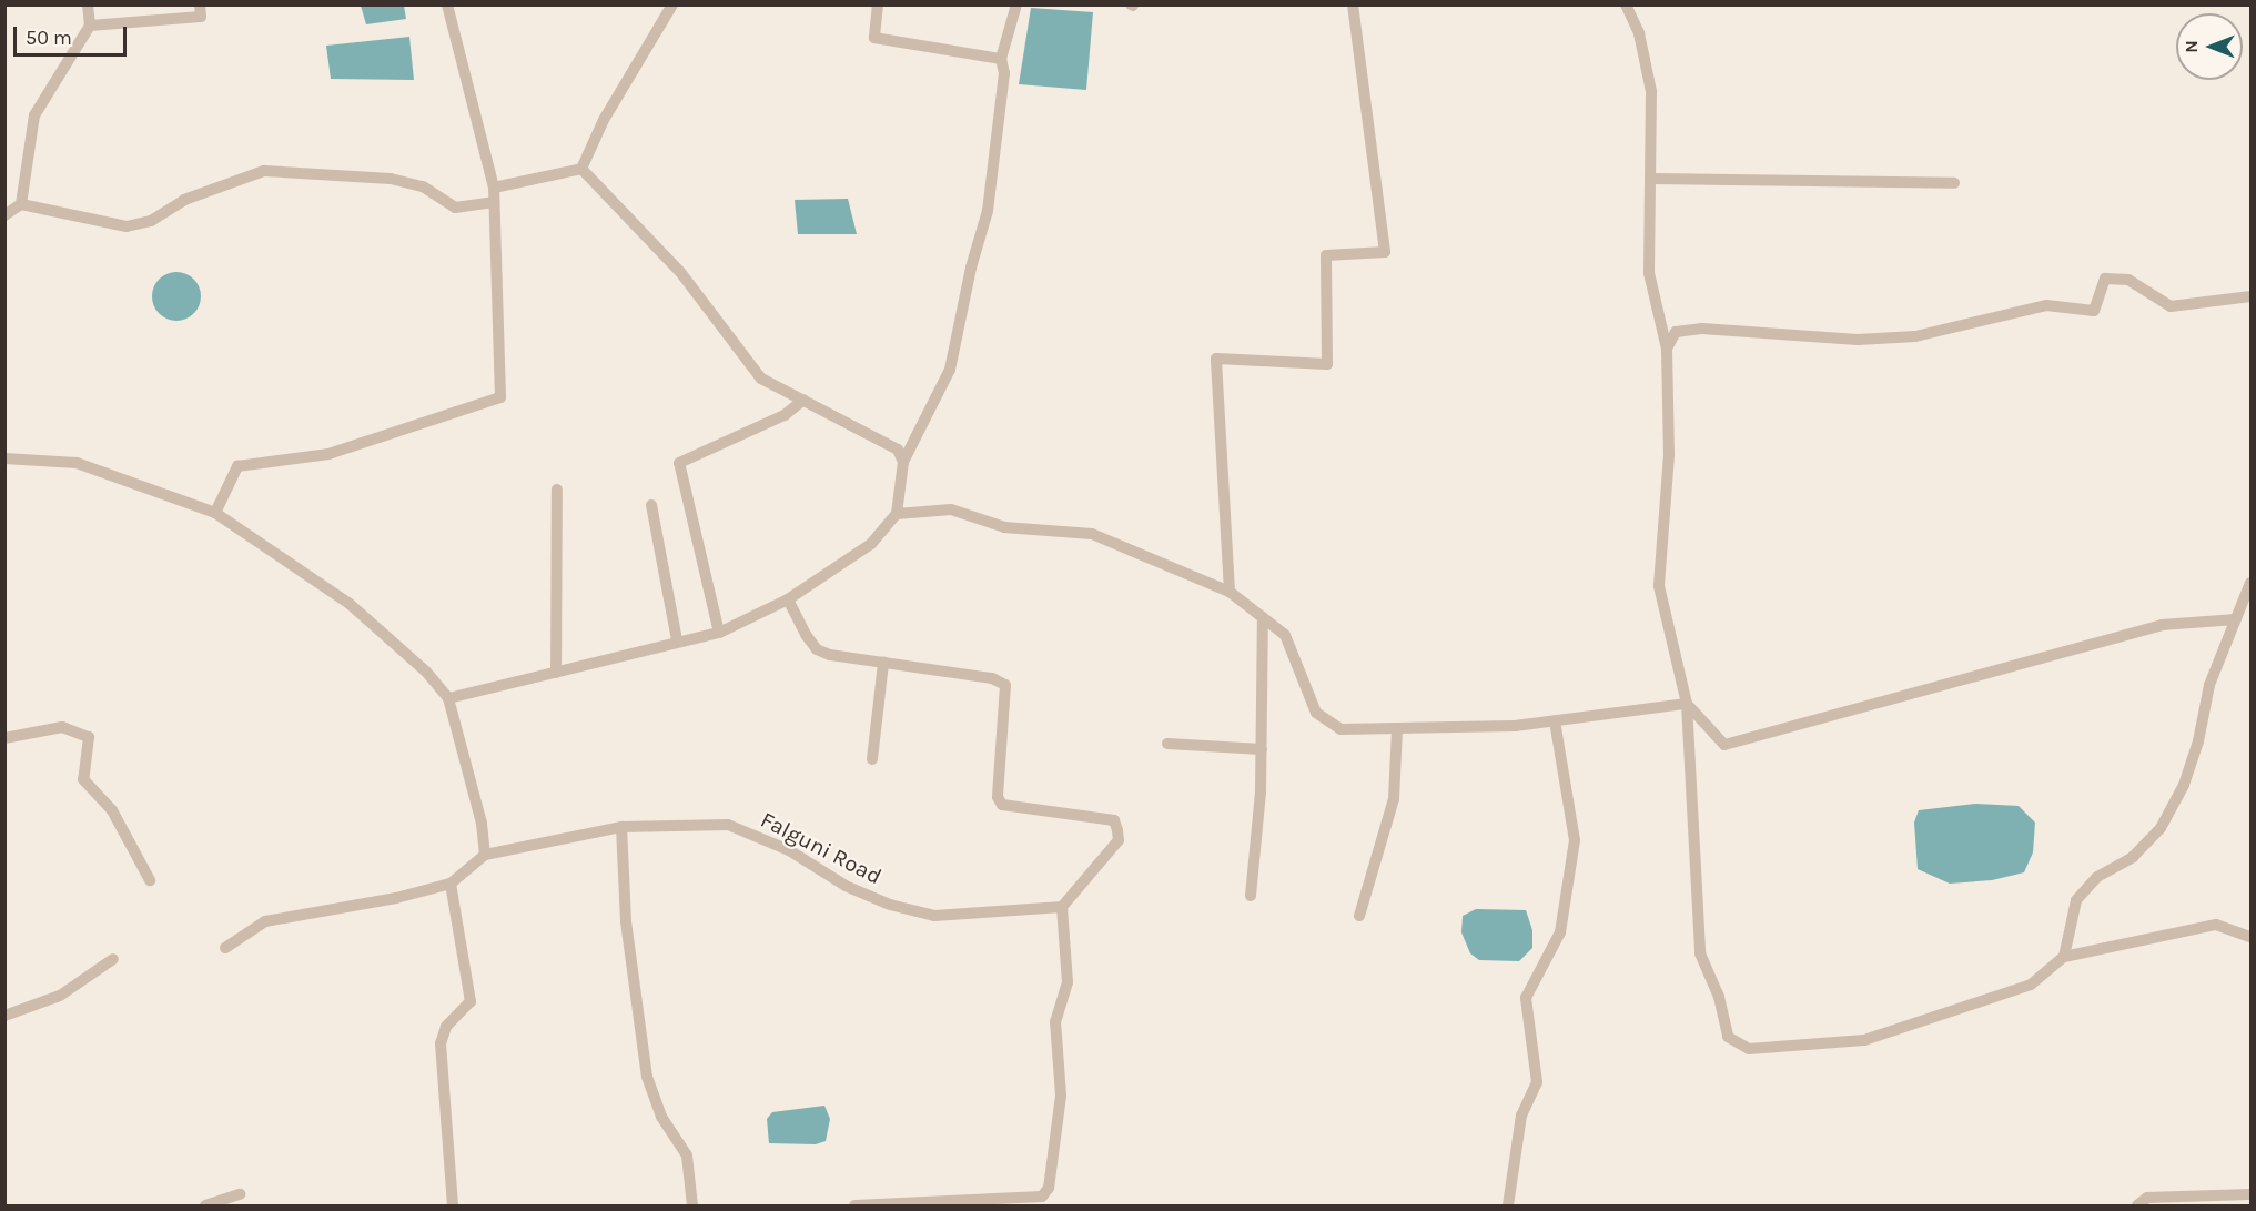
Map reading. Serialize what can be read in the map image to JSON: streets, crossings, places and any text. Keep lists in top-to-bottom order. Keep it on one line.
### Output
{"streets":{"street":["Falguni Road"]},"scale_bar":"50 m","north":"left"}
